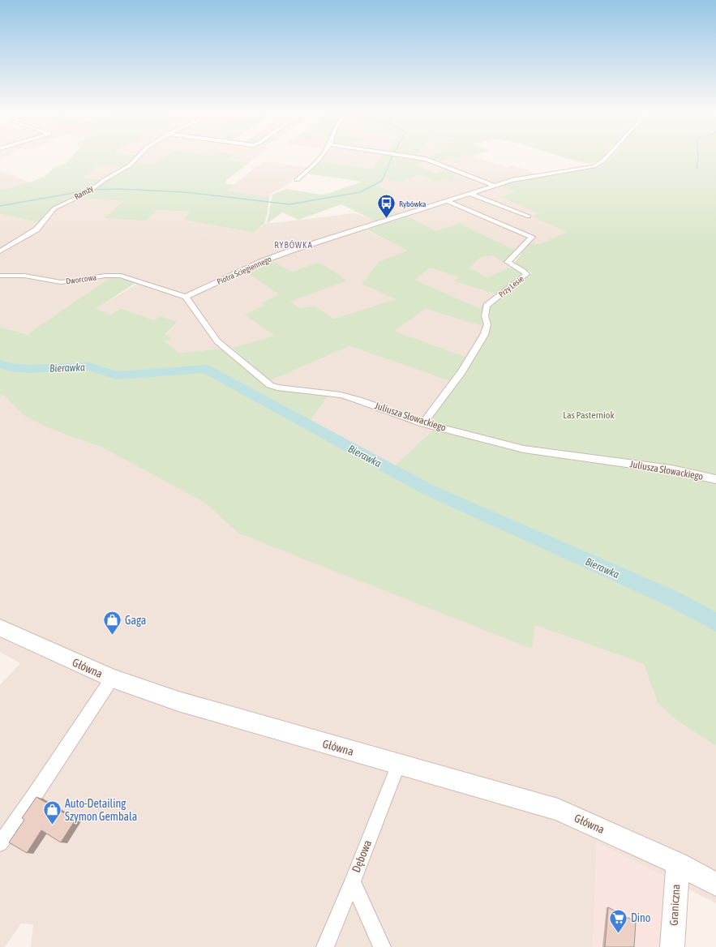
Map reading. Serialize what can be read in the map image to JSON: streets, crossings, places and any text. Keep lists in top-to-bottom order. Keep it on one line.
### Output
{"streets":{"main road":["Główna","Graniczna"],"street":["Ramży","Piotra Ściegiennego","Dworcowa","Przy Lesie","Juliusza Słowackiego","Dębowa"]},"crossings":[["Piotra Ściegiennego","Dworcowa"],["Piotra Ściegiennego","Przy Lesie"],["Piotra Ściegiennego","Juliusza Słowackiego"],["Dworcowa","Juliusza Słowackiego"],["Przy Lesie","Juliusza Słowackiego"],["Główna","Dębowa"],["Główna","Graniczna"]],"districts":["RYBÓWKA"],"water":["Bierawka"],"parks":["Las Pasterniok"],"places":{"bus stop":["Rybówka"],"shop":["Gaga","Auto-Detailing Szymon Gembala"],"supermarket":["Dino"]}}
